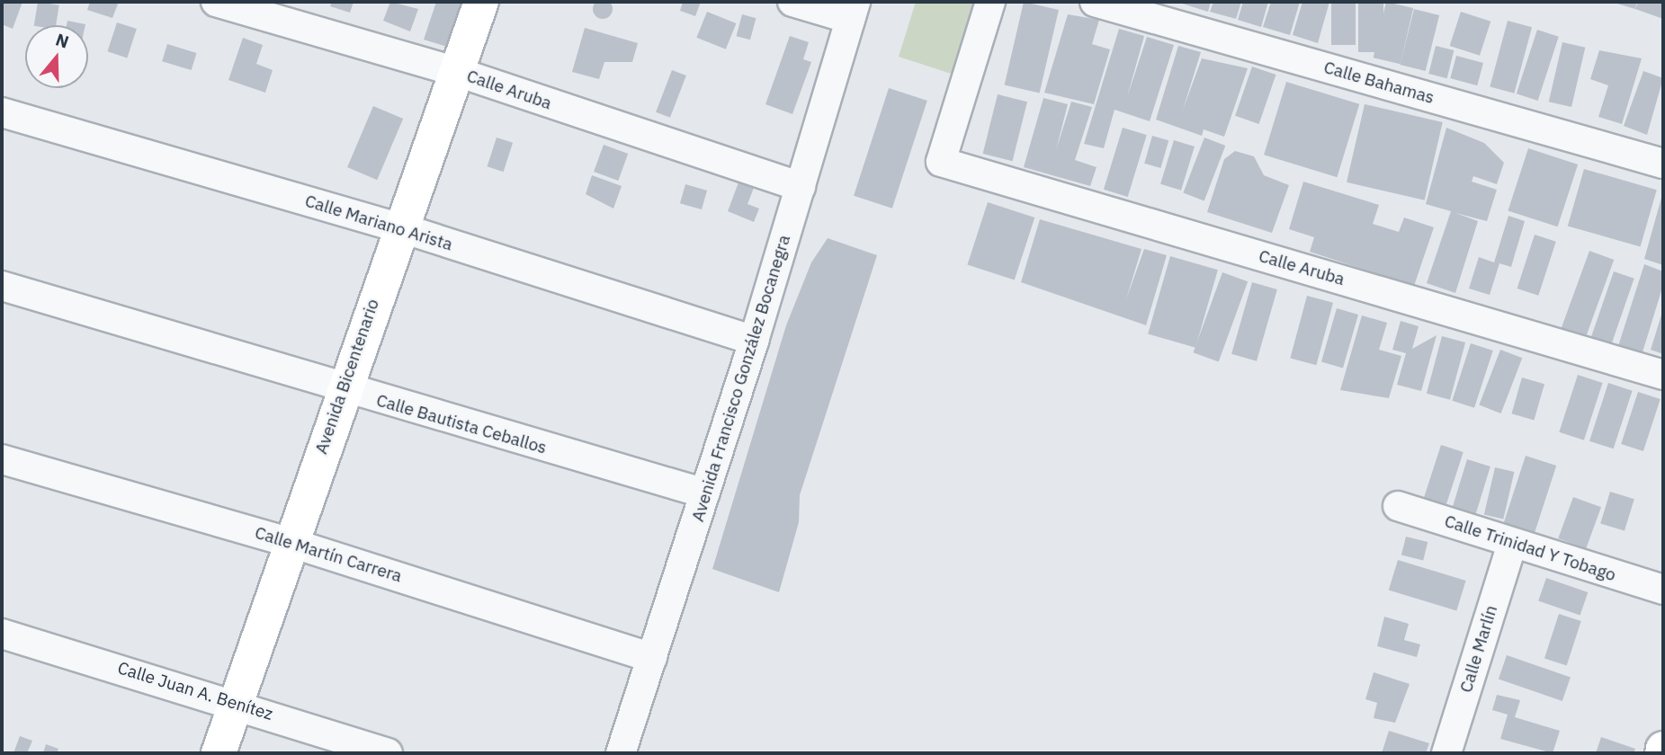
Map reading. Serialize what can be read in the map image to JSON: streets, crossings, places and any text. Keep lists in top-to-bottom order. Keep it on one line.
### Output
{"streets":{"street":["Calle Bahamas","Calle Aruba","Calle Mariano Arista","Avenida Bicentenario","Avenida Francisco González Bocanegra","Calle Bautista Ceballos","Calle Trinidad Y Tobago","Calle Martín Carrera","Calle Marlín","Calle Juan A. Benítez"]},"crossings":[["Calle Aruba","Avenida Bicentenario"],["Calle Aruba","Avenida Francisco González Bocanegra"],["Calle Mariano Arista","Avenida Bicentenario"],["Calle Mariano Arista","Avenida Francisco González Bocanegra"],["Avenida Bicentenario","Calle Bautista Ceballos"],["Avenida Bicentenario","Calle Martín Carrera"],["Avenida Bicentenario","Calle Juan A. Benítez"],["Avenida Francisco González Bocanegra","Calle Bautista Ceballos"],["Avenida Francisco González Bocanegra","Calle Martín Carrera"],["Calle Trinidad Y Tobago","Calle Marlín"]],"north":"top"}
